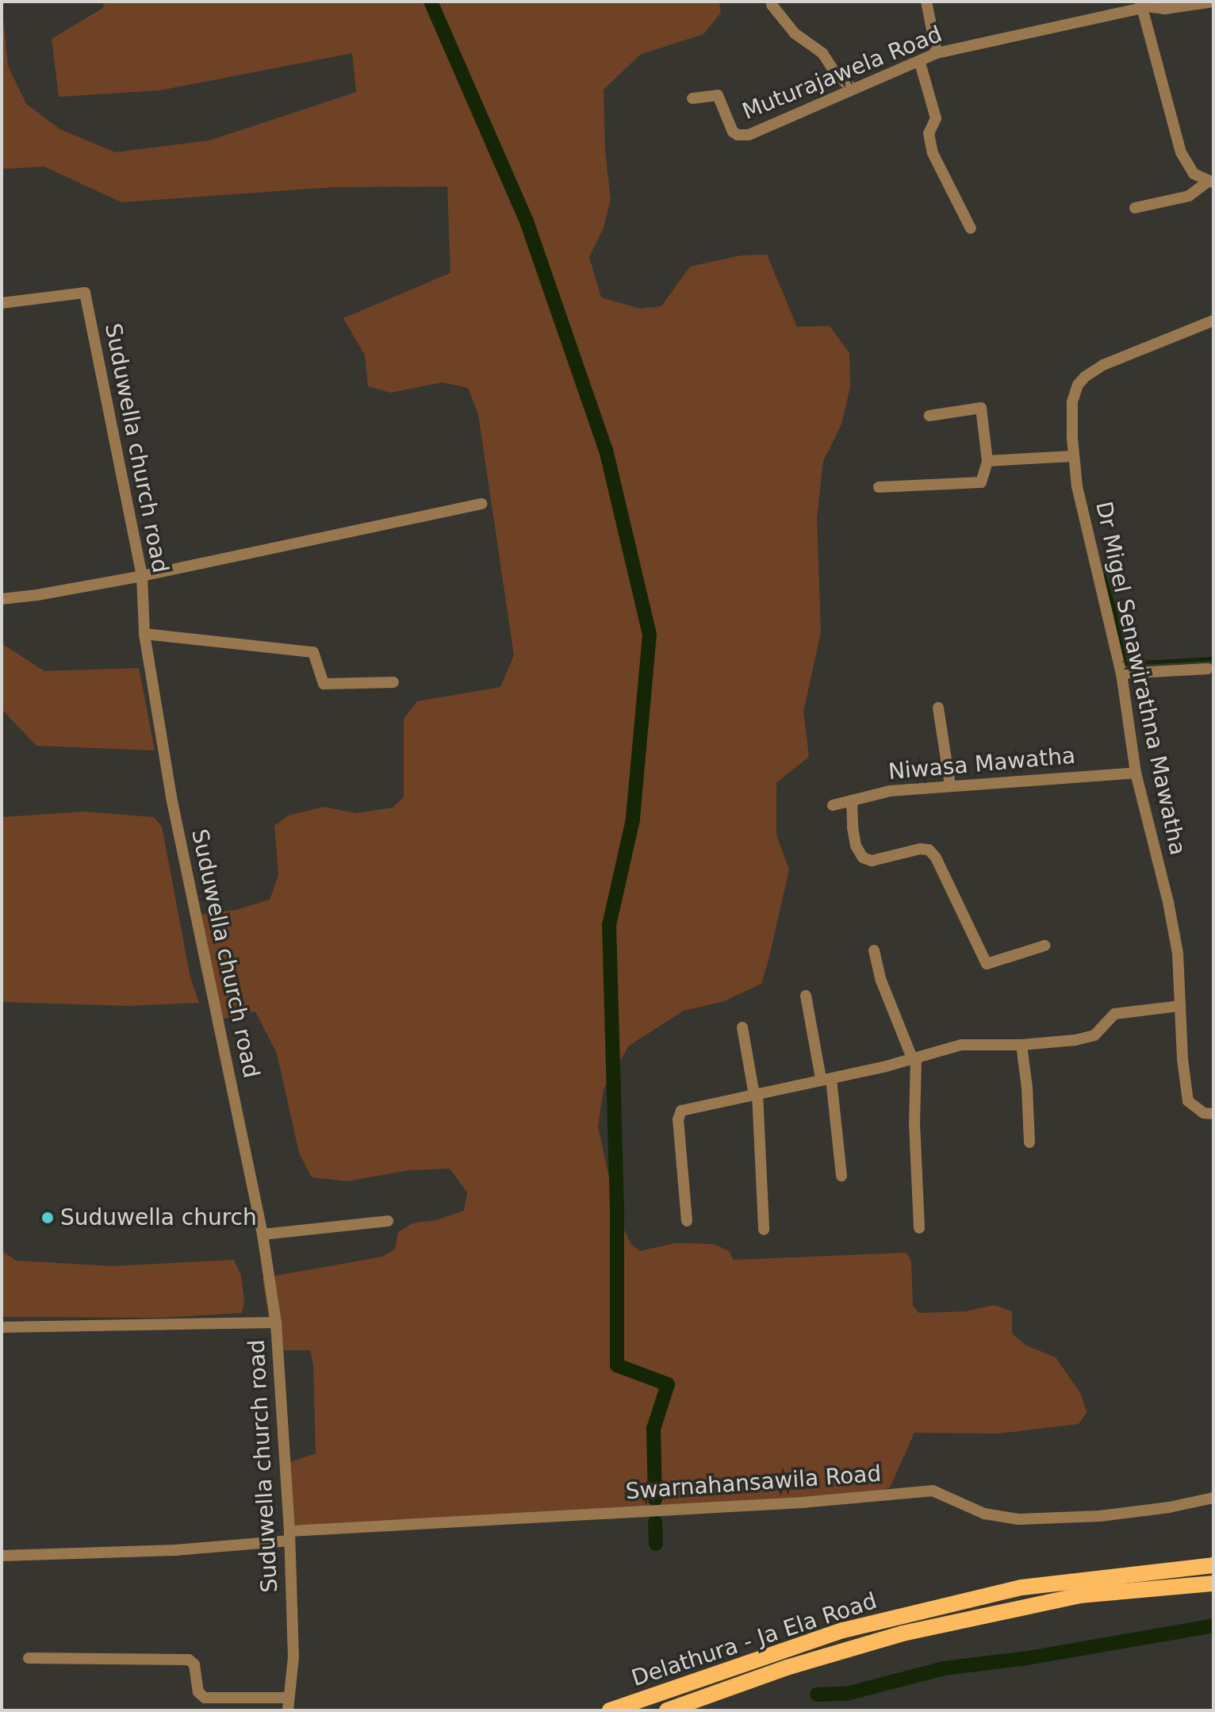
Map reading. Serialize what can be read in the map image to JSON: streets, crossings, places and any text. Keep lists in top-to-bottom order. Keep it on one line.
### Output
{"streets":{"main road":["Delathura - Ja Ela Road"],"street":["Muturajawela Road","Suduwella church road","Dr Migel Senawirathna Mawatha","Niwasa Mawatha","Swarnahansawila Road"]},"crossings":[["Suduwella church road","Swarnahansawila Road"],["Dr Migel Senawirathna Mawatha","Niwasa Mawatha"]],"places":["Suduwella church"]}
